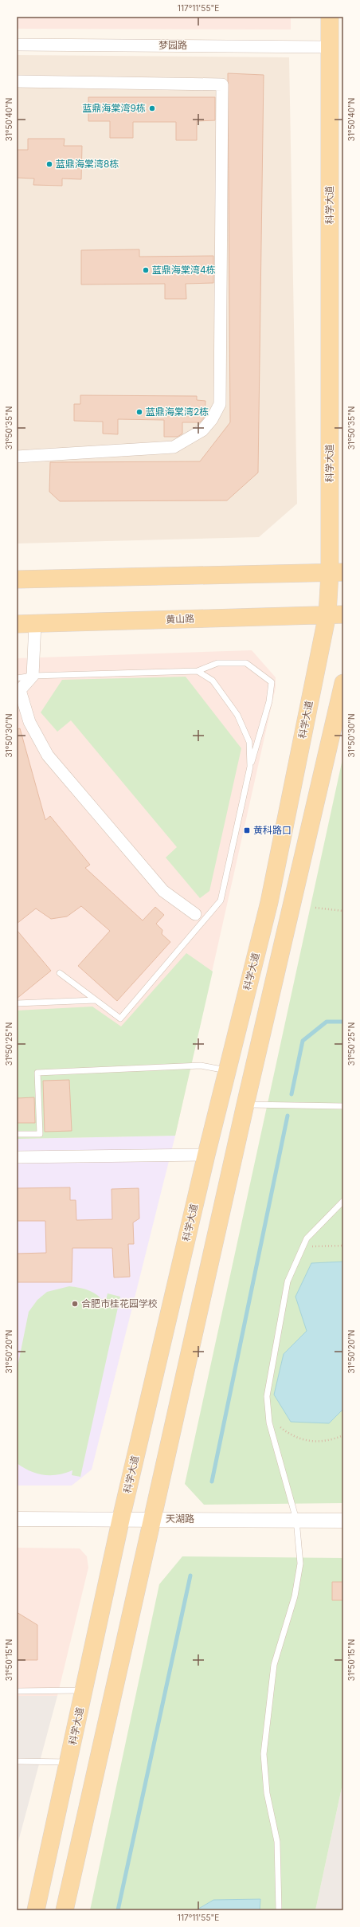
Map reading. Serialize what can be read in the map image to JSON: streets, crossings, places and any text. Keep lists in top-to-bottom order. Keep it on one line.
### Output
{"streets":{"main road":["科学大道","黄山路"],"street":["梦园路","天湖路"]},"crossings":[["梦园路","科学大道"],["科学大道","黄山路"],["科学大道","天湖路"]],"places":{"other":["蓝鼎海棠湾9栋","蓝鼎海棠湾8栋","蓝鼎海棠湾4栋","蓝鼎海棠湾2栋","合肥市桂花园学校"],"transit":["黄科路口"]},"coordinates":["117°11'55\"E","31°50'40\"N","31°50'35\"N","31°50'30\"N","31°50'25\"N","31°50'20\"N","31°50'15\"N"]}
